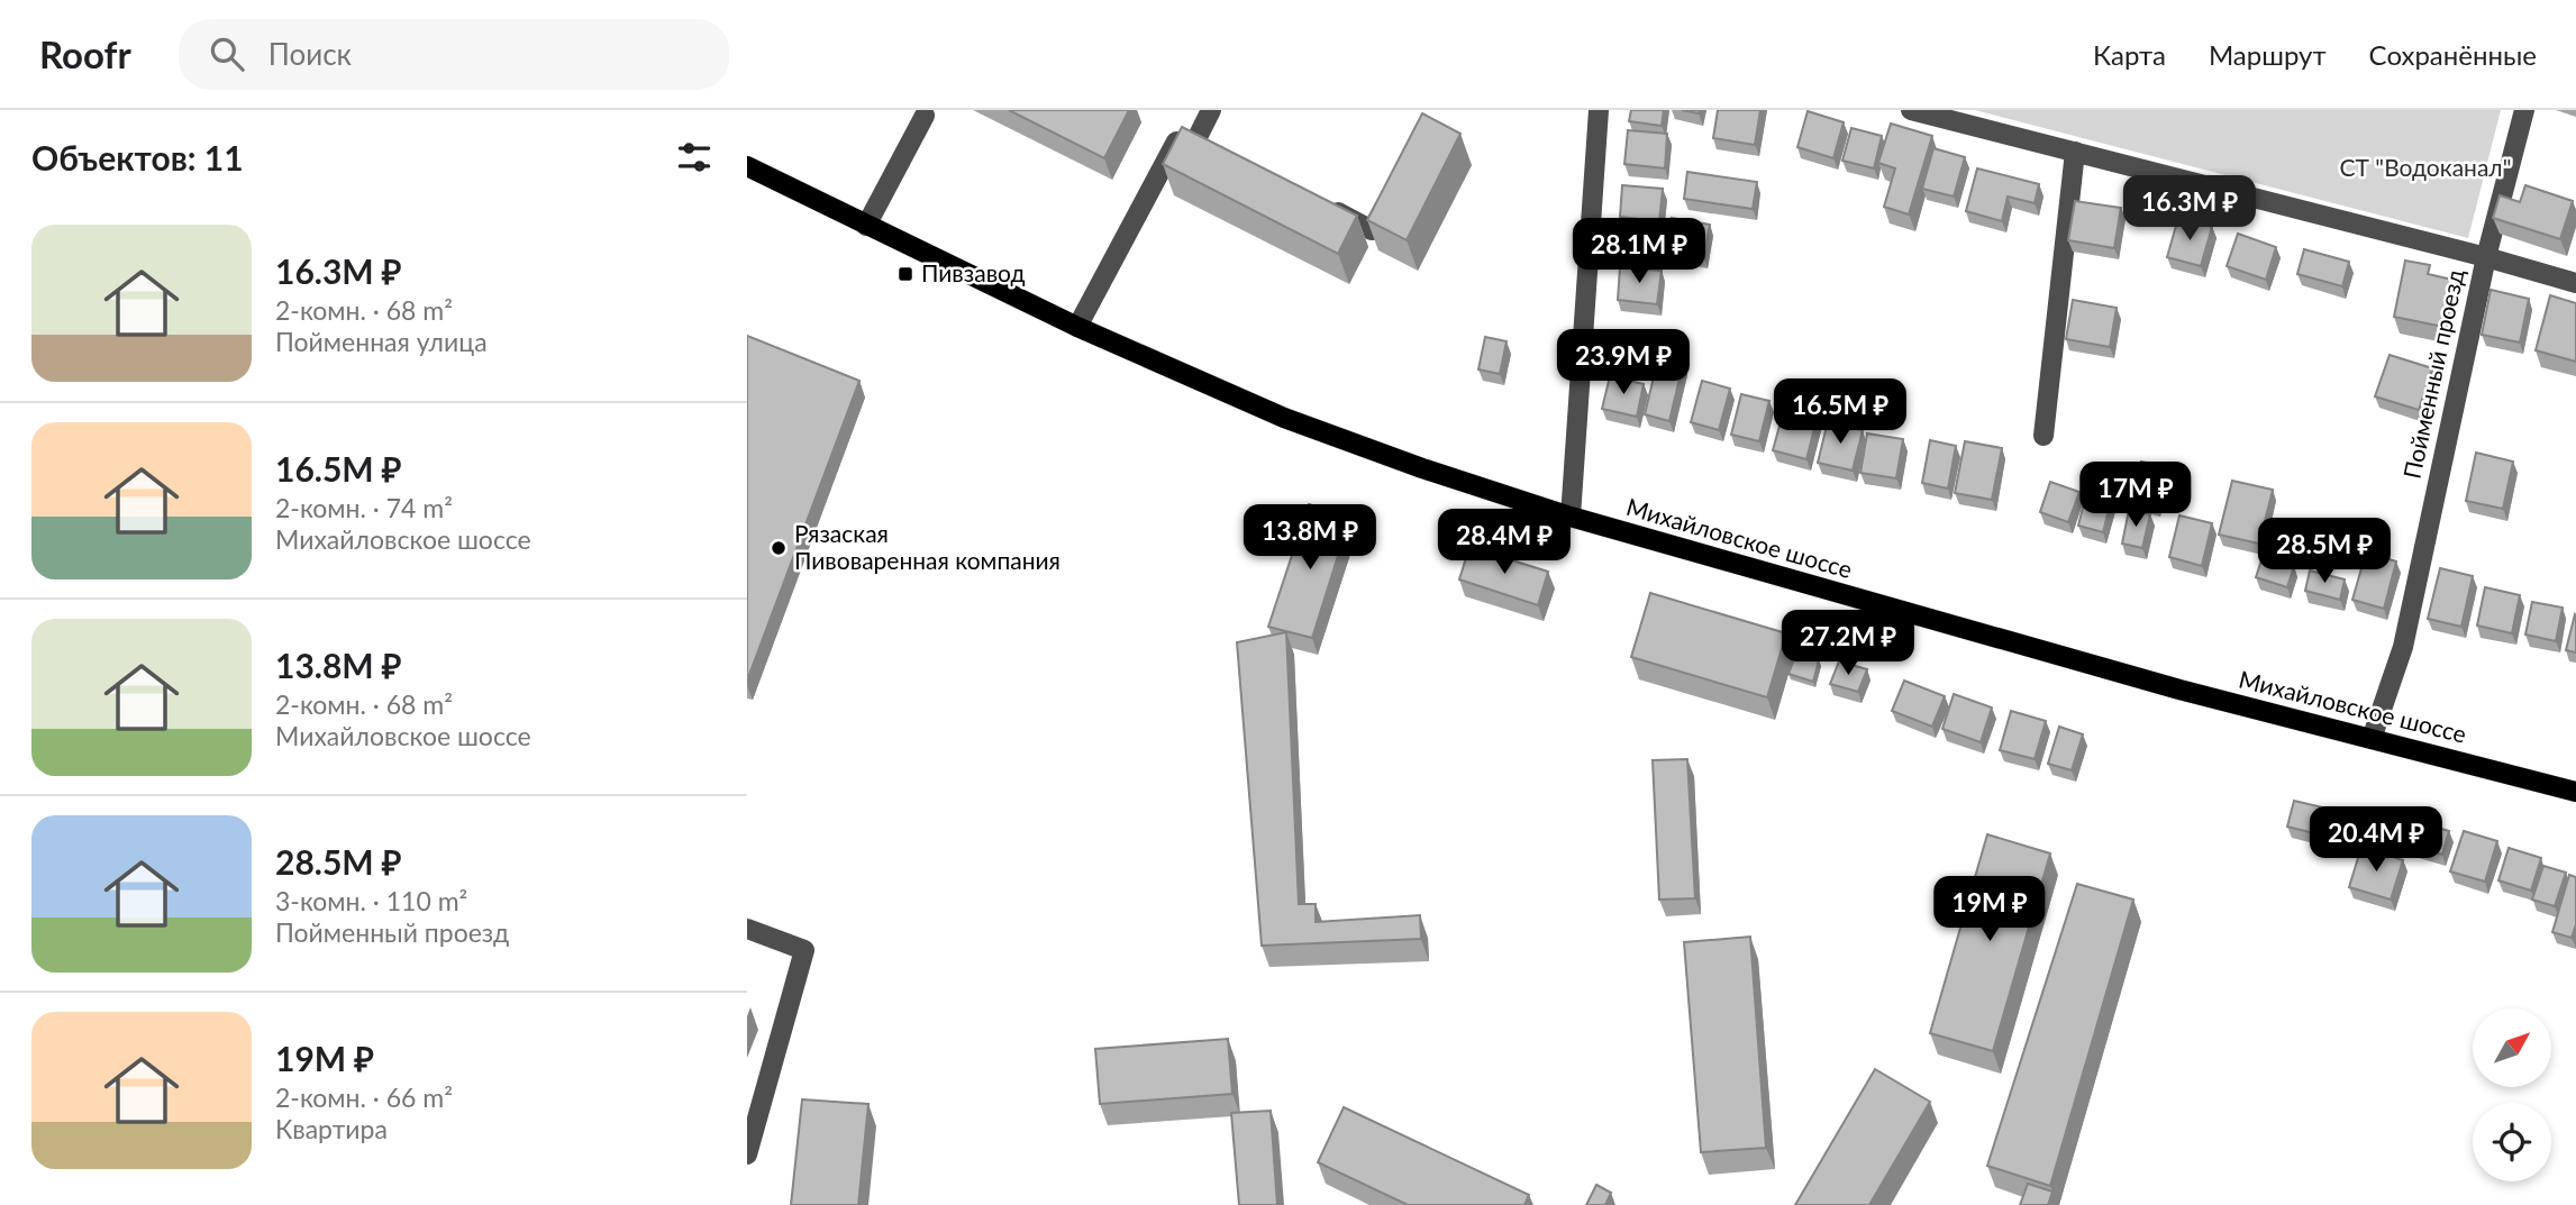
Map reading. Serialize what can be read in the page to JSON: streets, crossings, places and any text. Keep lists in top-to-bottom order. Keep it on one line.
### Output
{"streets":{"main road":["Михайловское шоссе"],"street":["Пойменный проезд"]},"crossings":[["Пойменный проезд","Михайловское шоссе"]],"parks":["СТ \"Водоканал\""],"places":{"transit":["Пивзавод"],"other":["Рязаская Пивоваренная компания"]},"north":"top right","page":{"header":"Roofr","search":"Поиск","nav":["Карта","Маршрут","Сохранённые"],"heading":"Объектов: 11","price":["16.3M ₽","28.1M ₽","23.9M ₽","16.5M ₽","17M ₽","13.8M ₽","28.4M ₽","28.5M ₽","27.2M ₽","20.4M ₽","19M ₽"],"list":[{"name":"16.3M ₽","note":"2-комн. · 68 m² · Пойменная улица"},{"name":"16.5M ₽","note":"2-комн. · 74 m² · Михайловское шоссе"},{"name":"13.8M ₽","note":"2-комн. · 68 m² · Михайловское шоссе"},{"name":"28.5M ₽","note":"3-комн. · 110 m² · Пойменный проезд"},{"name":"19M ₽","note":"2-комн. · 66 m² · Квартира"}]}}
